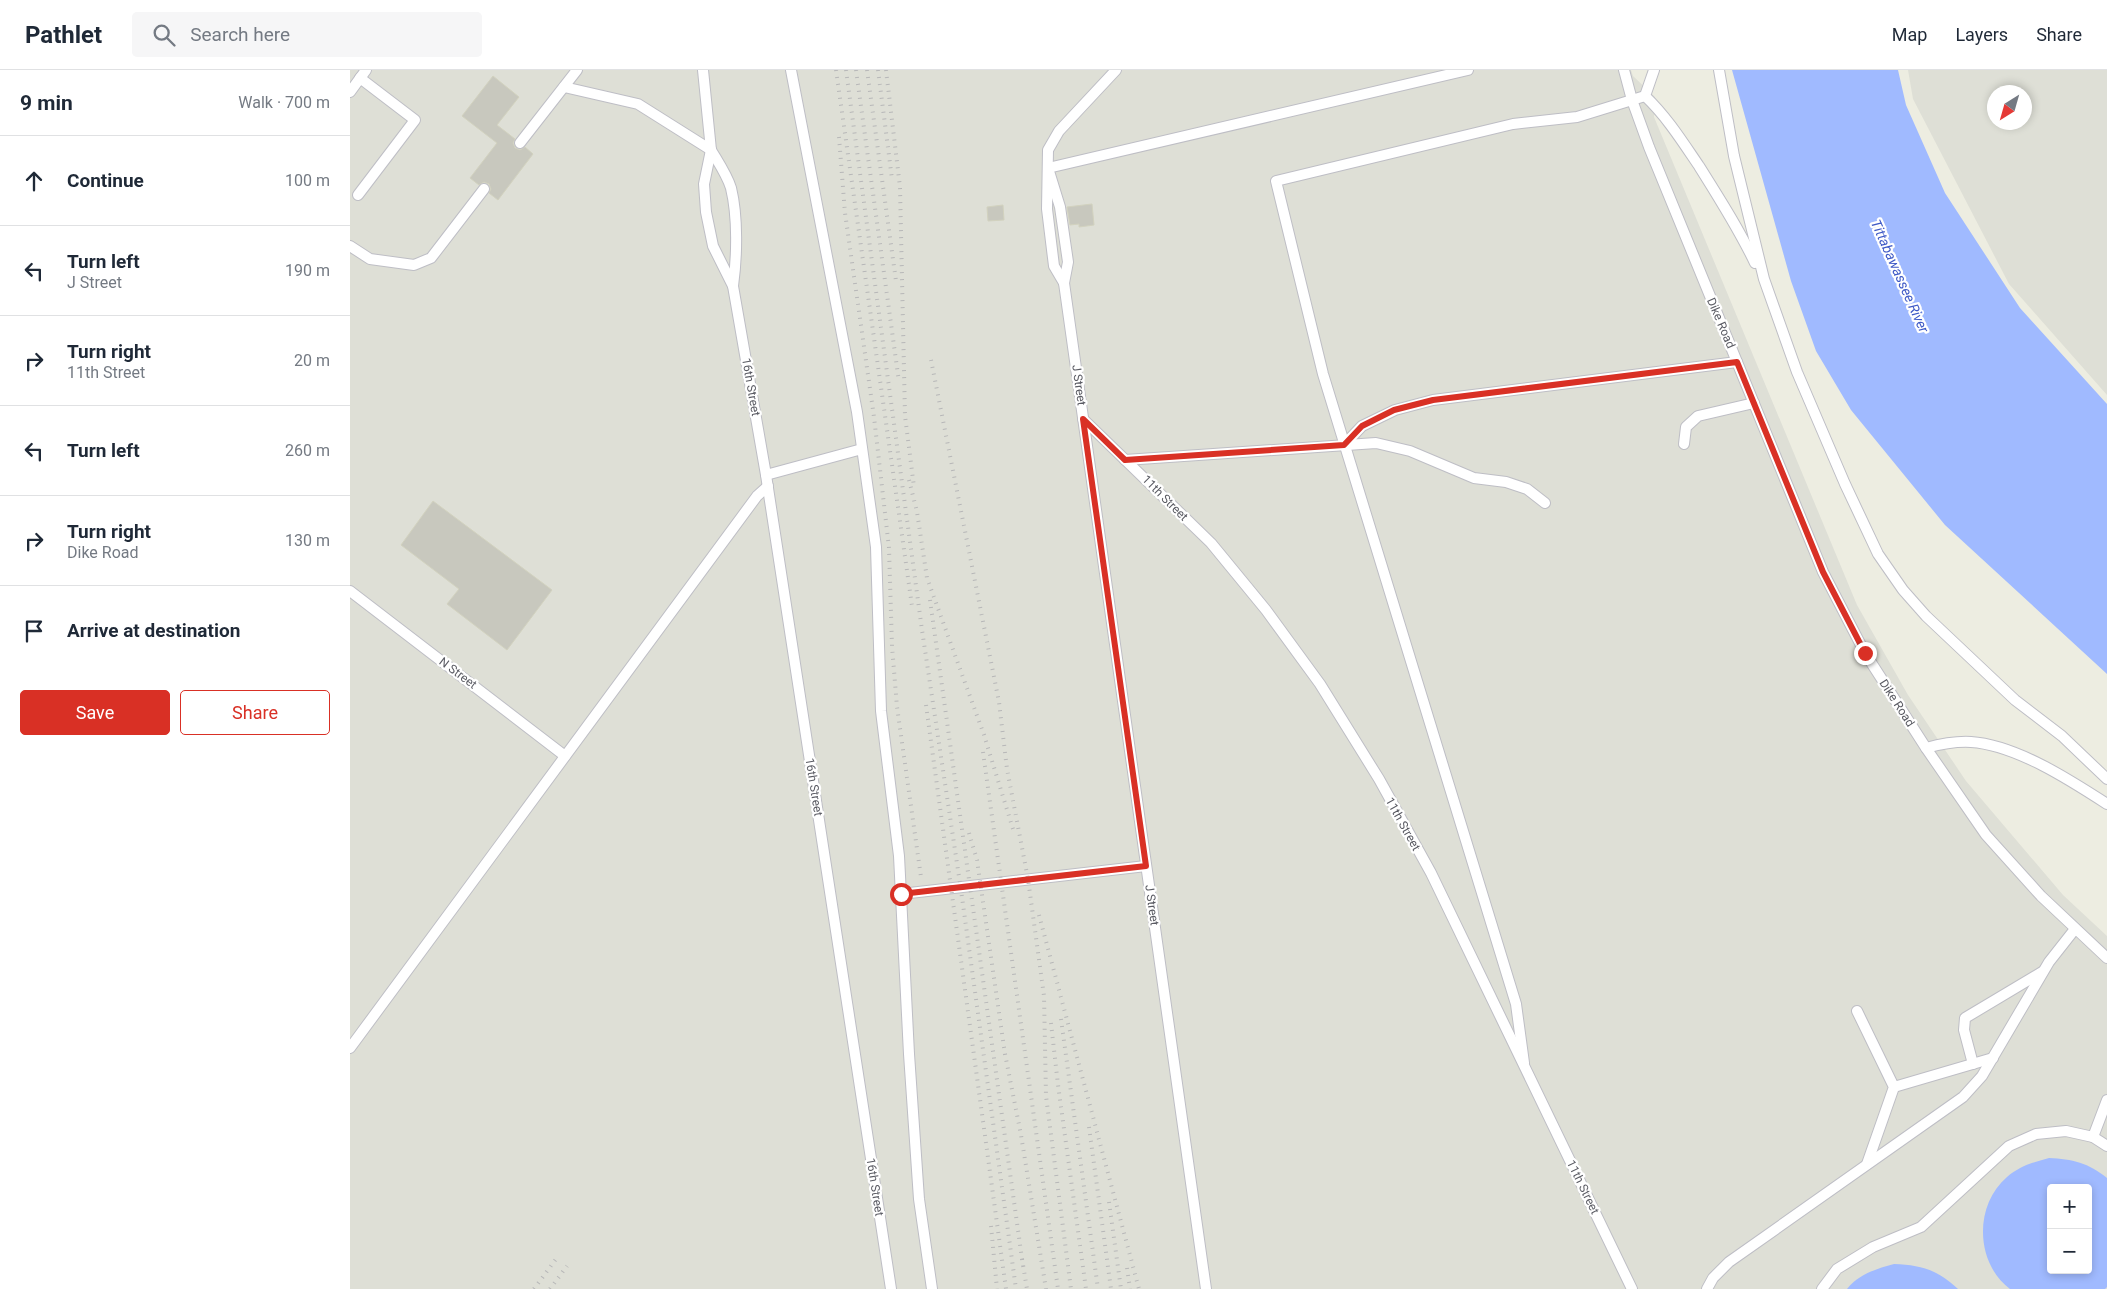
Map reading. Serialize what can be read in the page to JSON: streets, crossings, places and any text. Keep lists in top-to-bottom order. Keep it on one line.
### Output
{"streets":{"lane":["Dike Road","J Street","16th Street","11th Street","N Street"]},"crossings":[["J Street","11th Street"]],"water":["Tittabawassee River"],"north":"bottom left","page":{"header":"Pathlet","search":"Search here","nav":["Map","Layers","Share"],"heading":["9 min","Walk · 700 m"],"list":[["Continue","100 m"],["Turn left","J Street","190 m"],["Turn right","11th Street","20 m"],["Turn left","260 m"],["Turn right","Dike Road","130 m"],"Arrive at destination"],"buttons":["Save","Share"],"map_buttons":["+","−"]}}
